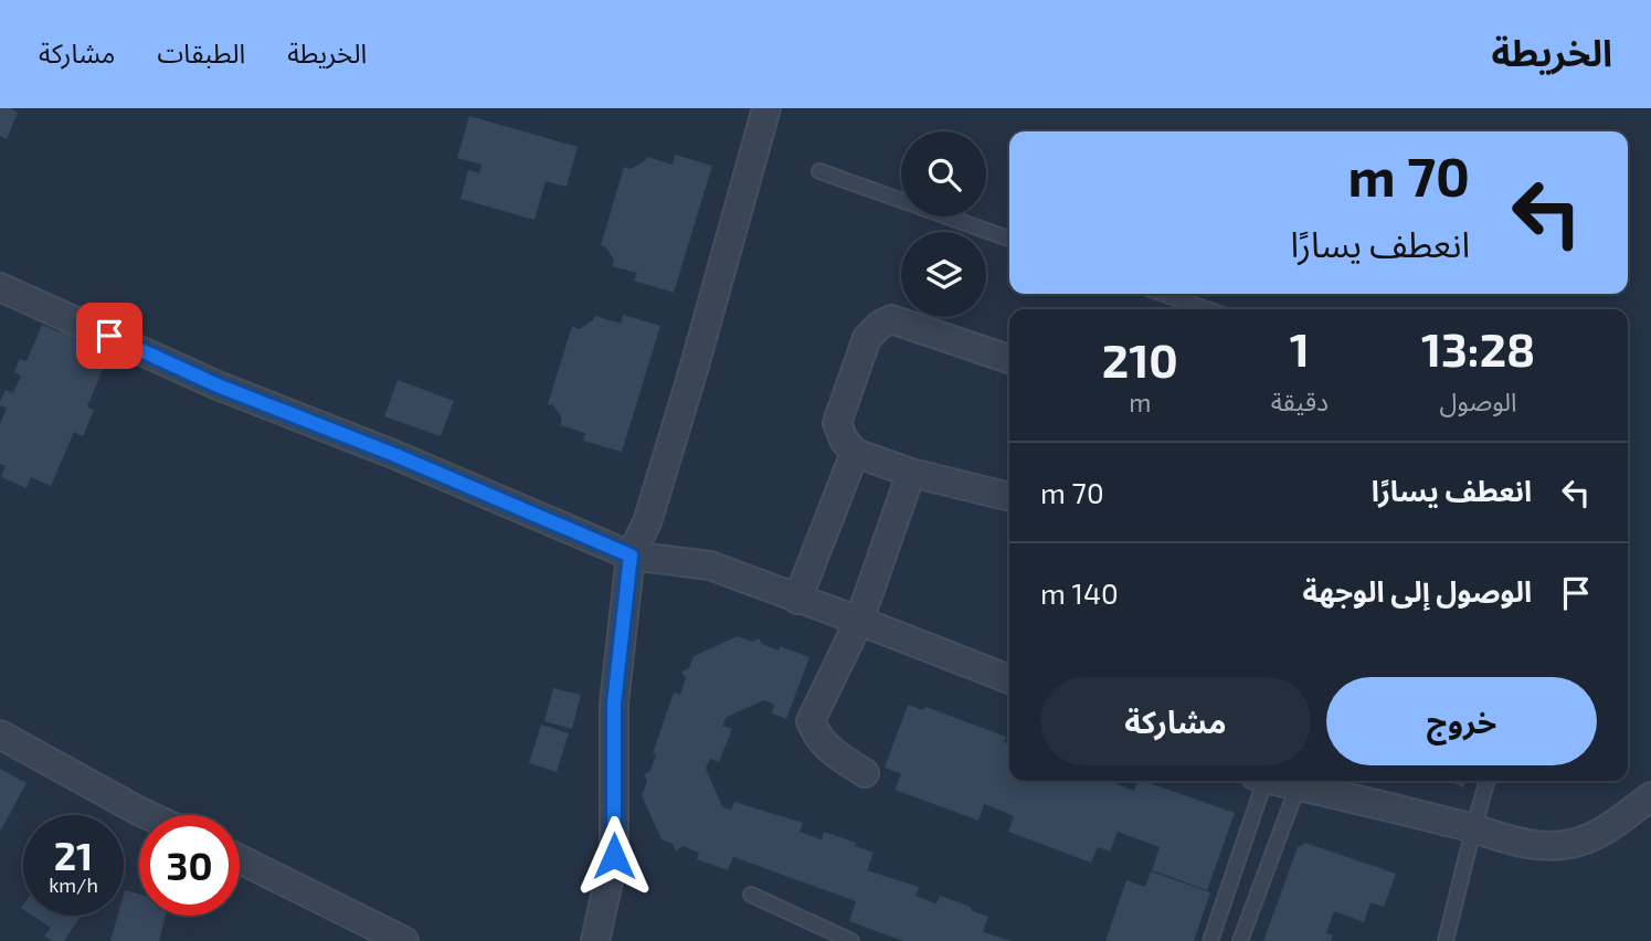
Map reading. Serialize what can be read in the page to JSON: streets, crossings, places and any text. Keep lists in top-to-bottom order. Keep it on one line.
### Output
{"page":{"header":"الخريطة","nav":["الخريطة","الطبقات","مشاركة"],"turn":["70 m","انعطف يسارًا"],"eta":["13:28","الوصول","1","دقيقة","210","m"],"list":[{"name":"انعطف يسارًا","value":"70 m"},{"name":"الوصول إلى الوجهة","value":"140 m"}],"buttons":["خروج","مشاركة"],"speed":"21 km/h","limit":"30"}}
